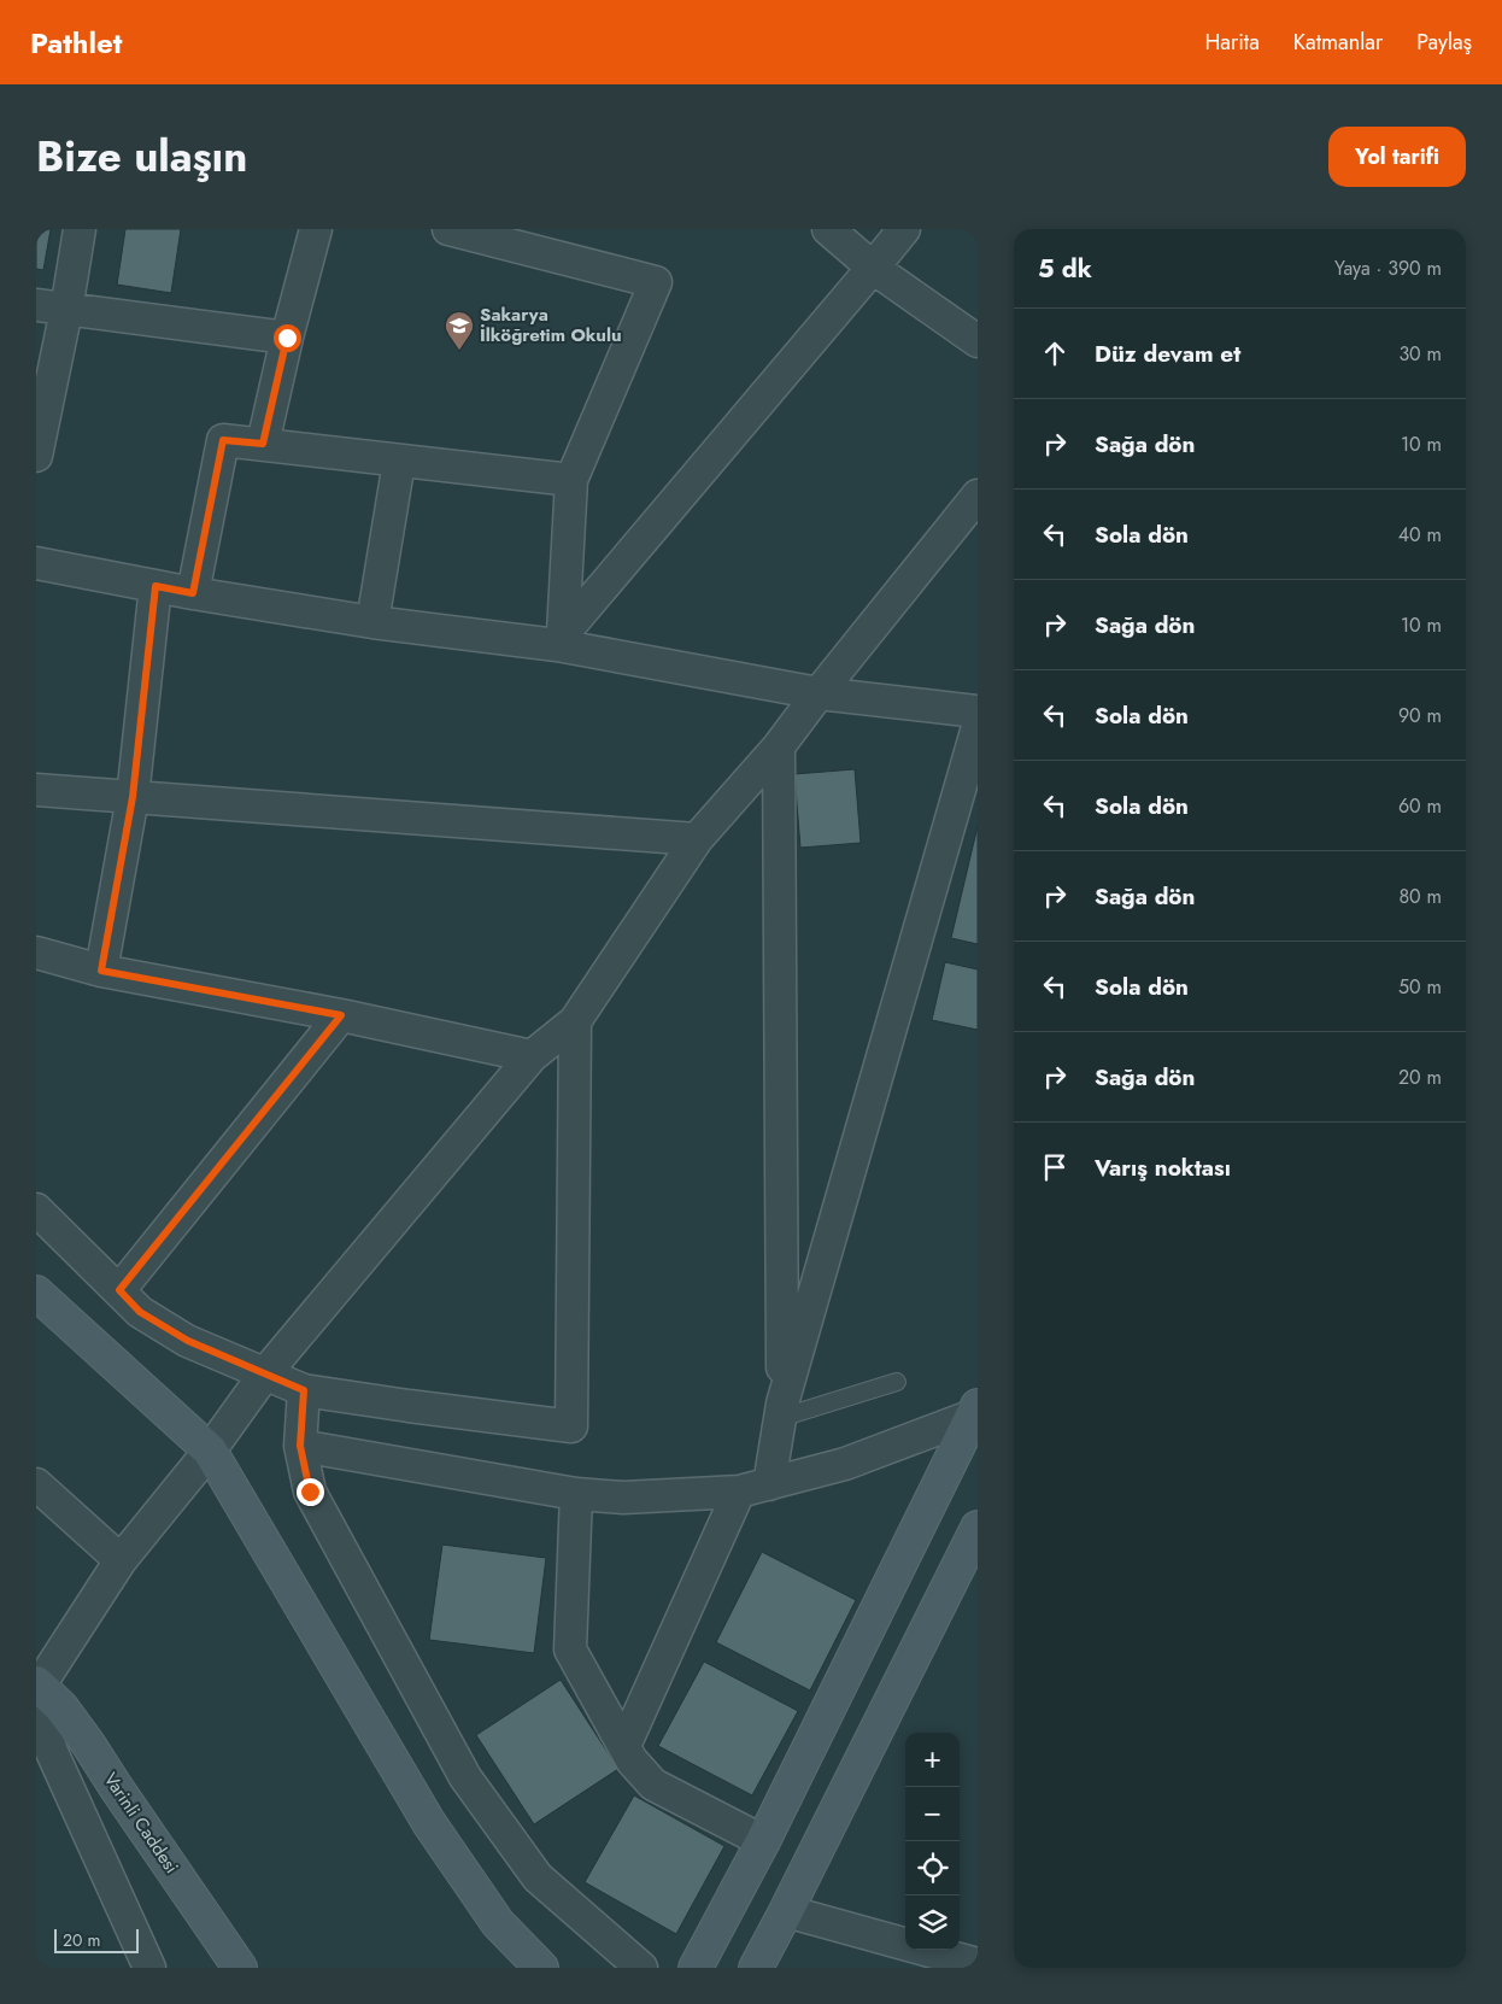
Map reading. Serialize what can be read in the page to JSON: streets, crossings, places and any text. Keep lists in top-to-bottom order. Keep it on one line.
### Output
{"streets":{"main road":["Varinli Caddesi"]},"places":{"school or university":["Sakarya İlköğretim Okulu"]},"scale_bar":"20 m","page":{"header":"Pathlet","nav":["Harita","Katmanlar","Paylaş"],"title":"Bize ulaşın","buttons":"Yol tarifi","heading":["5 dk","Yaya · 390 m"],"list":[["Düz devam et","30 m"],["Sağa dön","10 m"],["Sola dön","40 m"],["Sağa dön","10 m"],["Sola dön","90 m"],["Sola dön","60 m"],["Sağa dön","80 m"],["Sola dön","50 m"],["Sağa dön","20 m"],"Varış noktası"],"map_buttons":["+","−"],"scale":"20 m"}}
